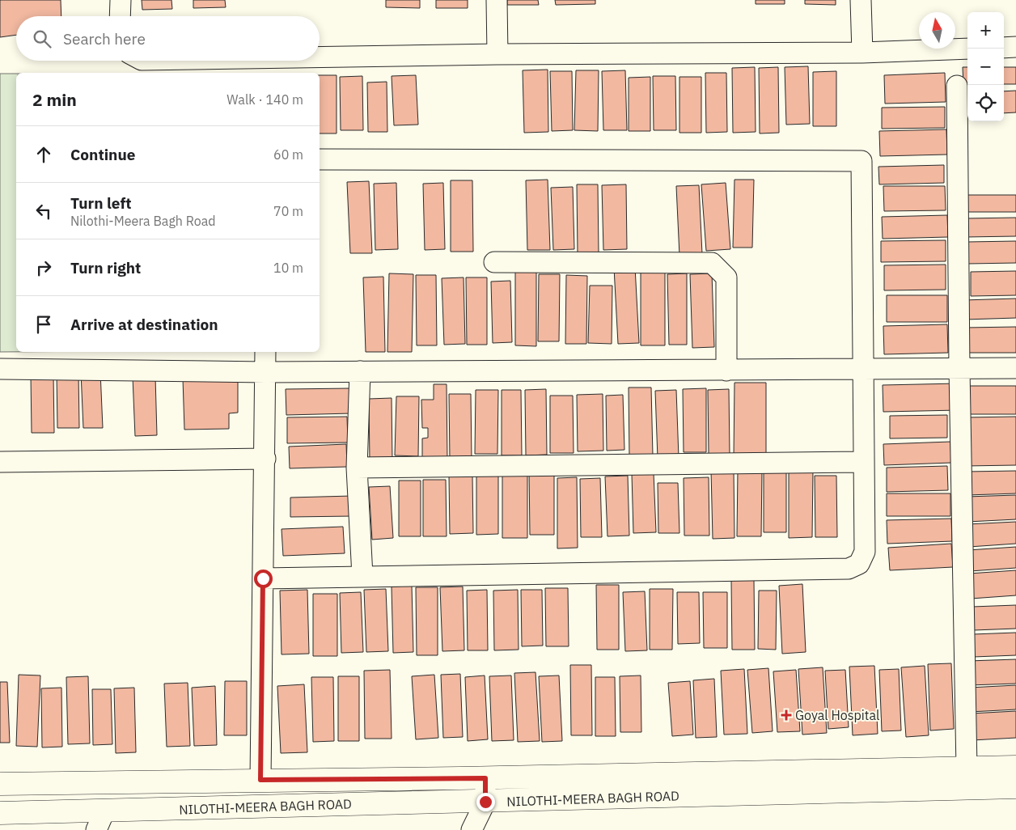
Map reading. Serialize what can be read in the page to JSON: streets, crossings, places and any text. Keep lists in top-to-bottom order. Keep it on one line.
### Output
{"streets":{"street":["NILOTHI-MEERA BAGH ROAD"]},"places":{"health":["Goyal Hospital"]},"north":"top","page":{"map_buttons":["+","−"],"search":"Search here","heading":["2 min","Walk · 140 m"],"list":[["Continue","60 m"],["Turn left","Nilothi-Meera Bagh Road","70 m"],["Turn right","10 m"],"Arrive at destination"]}}
